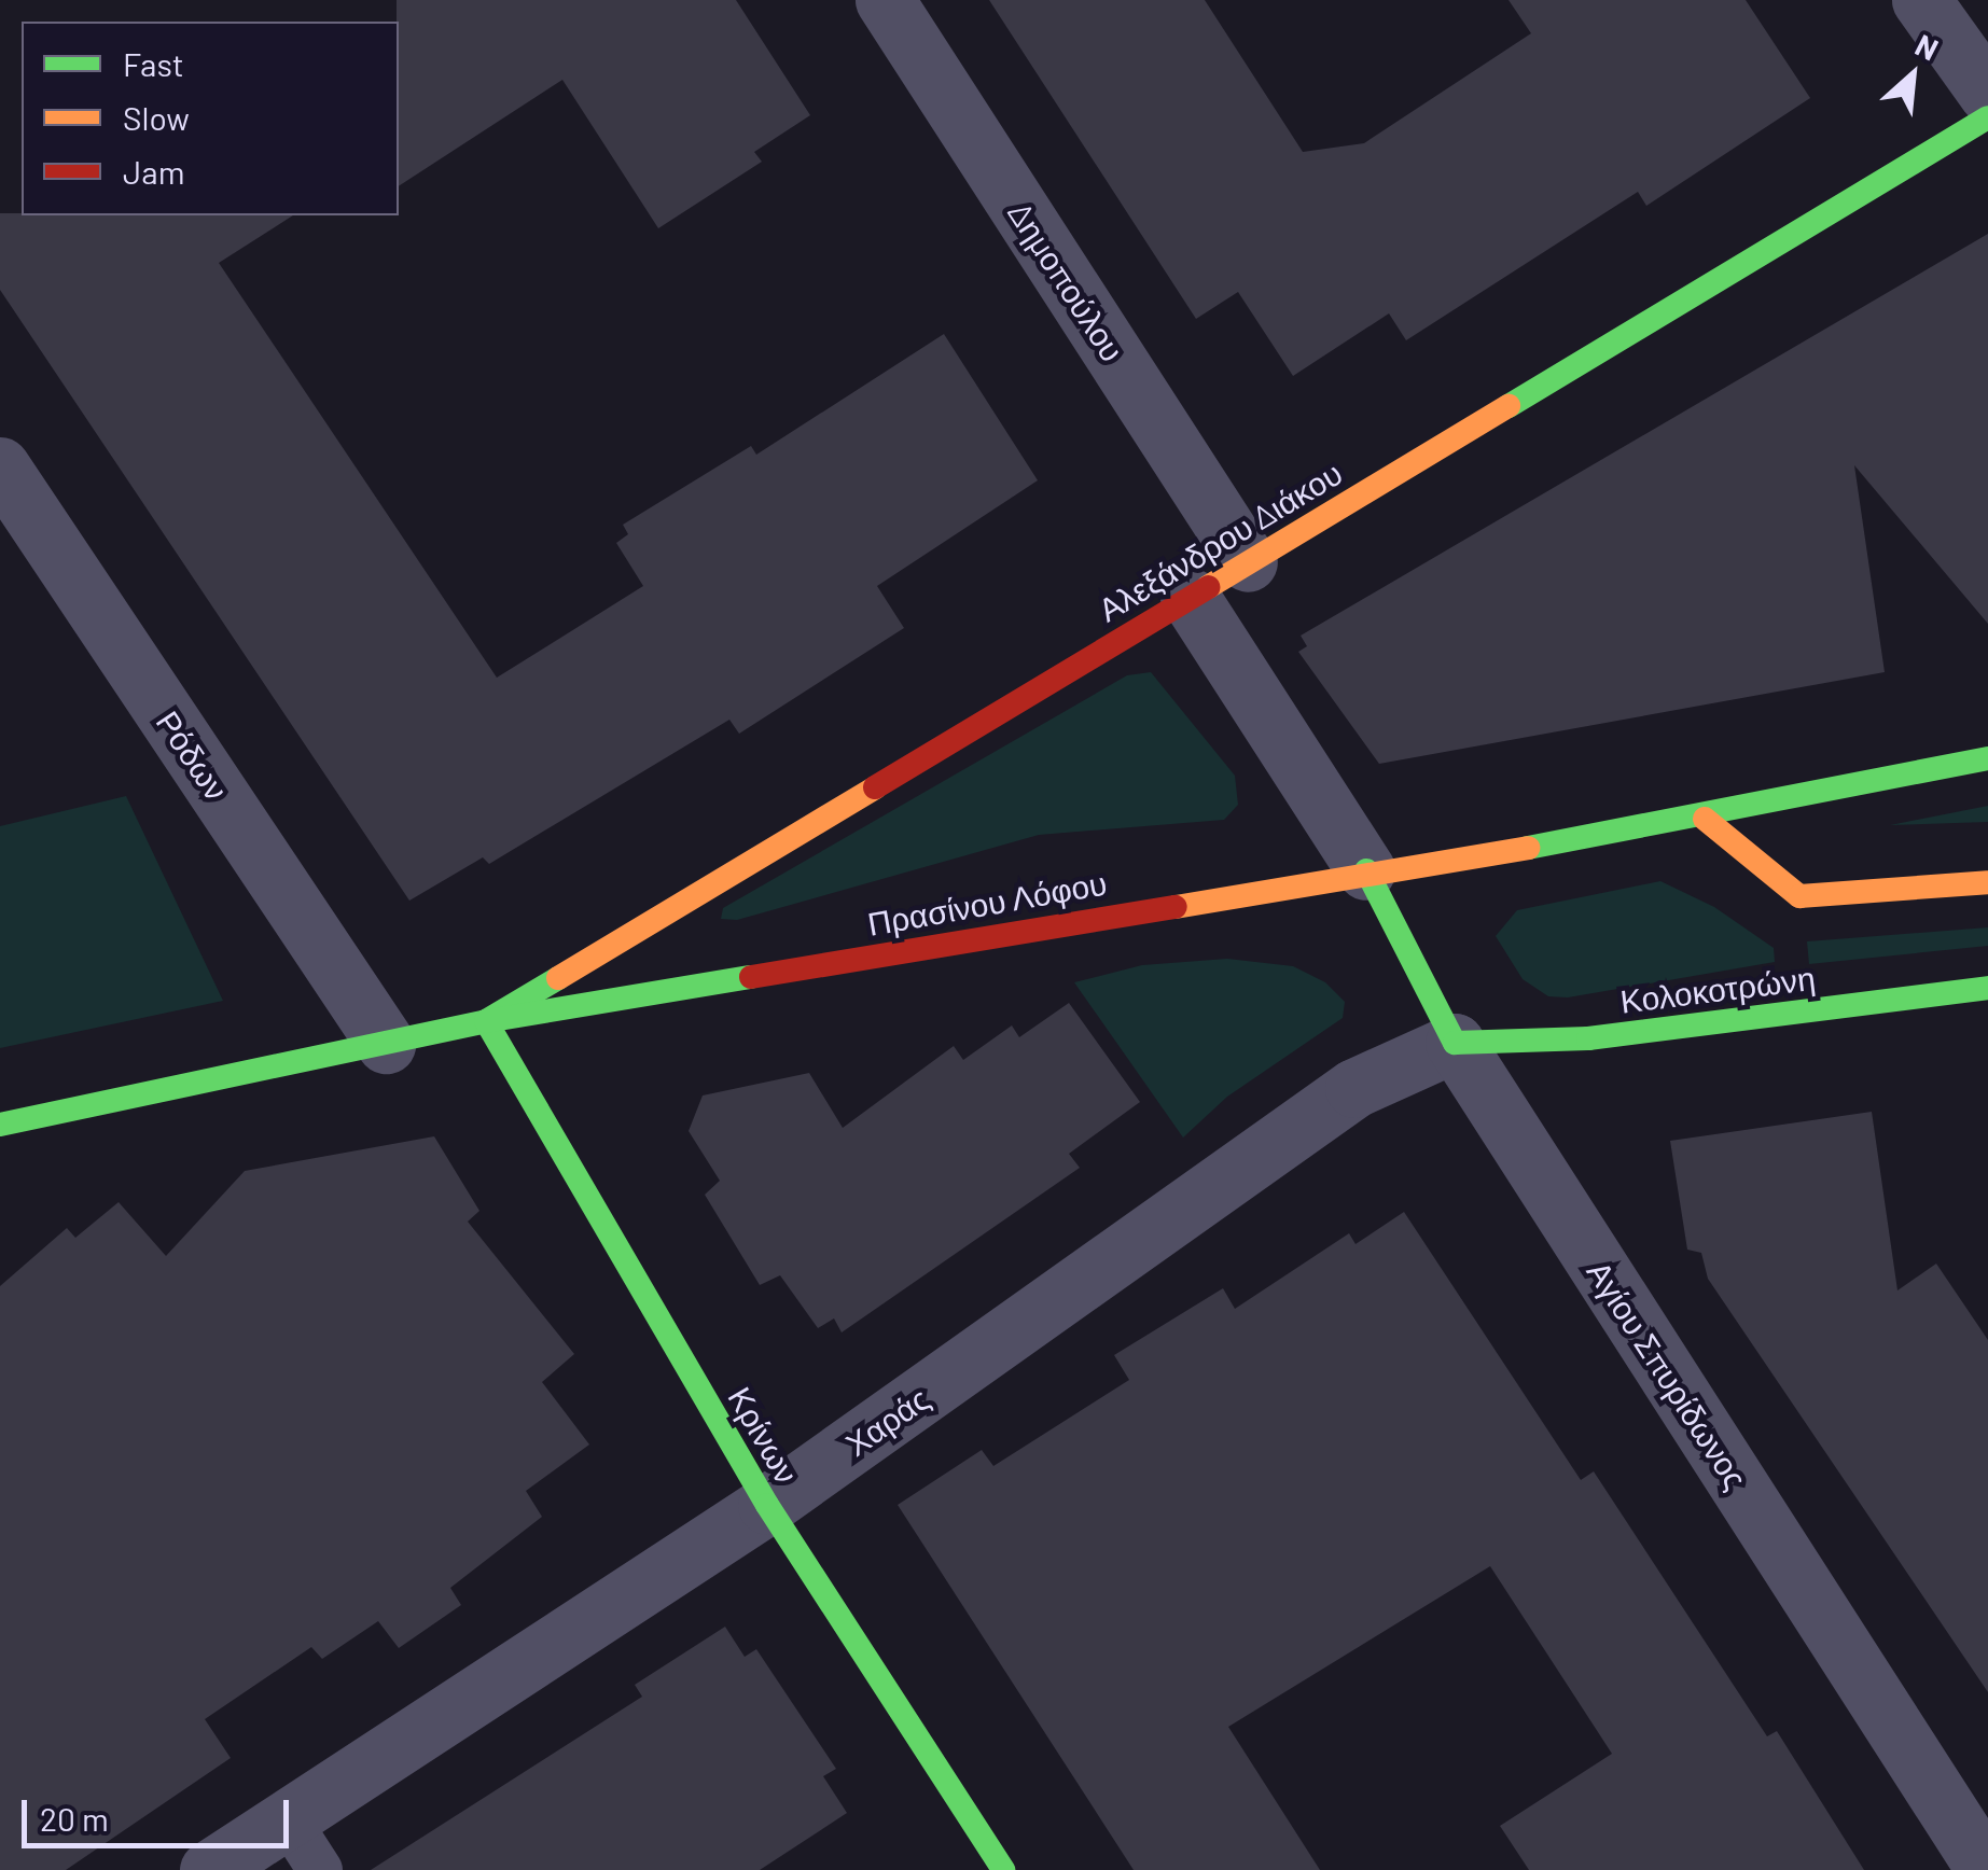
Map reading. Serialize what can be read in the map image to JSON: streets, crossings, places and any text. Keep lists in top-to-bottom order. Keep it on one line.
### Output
{"streets":{"street":["Δημοπούλου","Αλεξάνδρου Διάκου","Ρόδων","Πρασίνου Λόφου","Κολοκοτρώνη","Αγίου Σπυρίδωνος","Χαράς","Κρίνων"]},"crossings":[["Δημοπούλου","Αλεξάνδρου Διάκου"],["Αλεξάνδρου Διάκου","Πρασίνου Λόφου"],["Αλεξάνδρου Διάκου","Κρίνων"],["Ρόδων","Πρασίνου Λόφου"],["Πρασίνου Λόφου","Αγίου Σπυρίδωνος"],["Πρασίνου Λόφου","Κρίνων"],["Κολοκοτρώνη","Αγίου Σπυρίδωνος"],["Κολοκοτρώνη","Χαράς"],["Αγίου Σπυρίδωνος","Χαράς"],["Χαράς","Κρίνων"]],"legend":["Fast","Slow","Jam"],"scale_bar":"20 m","north":"top right"}
